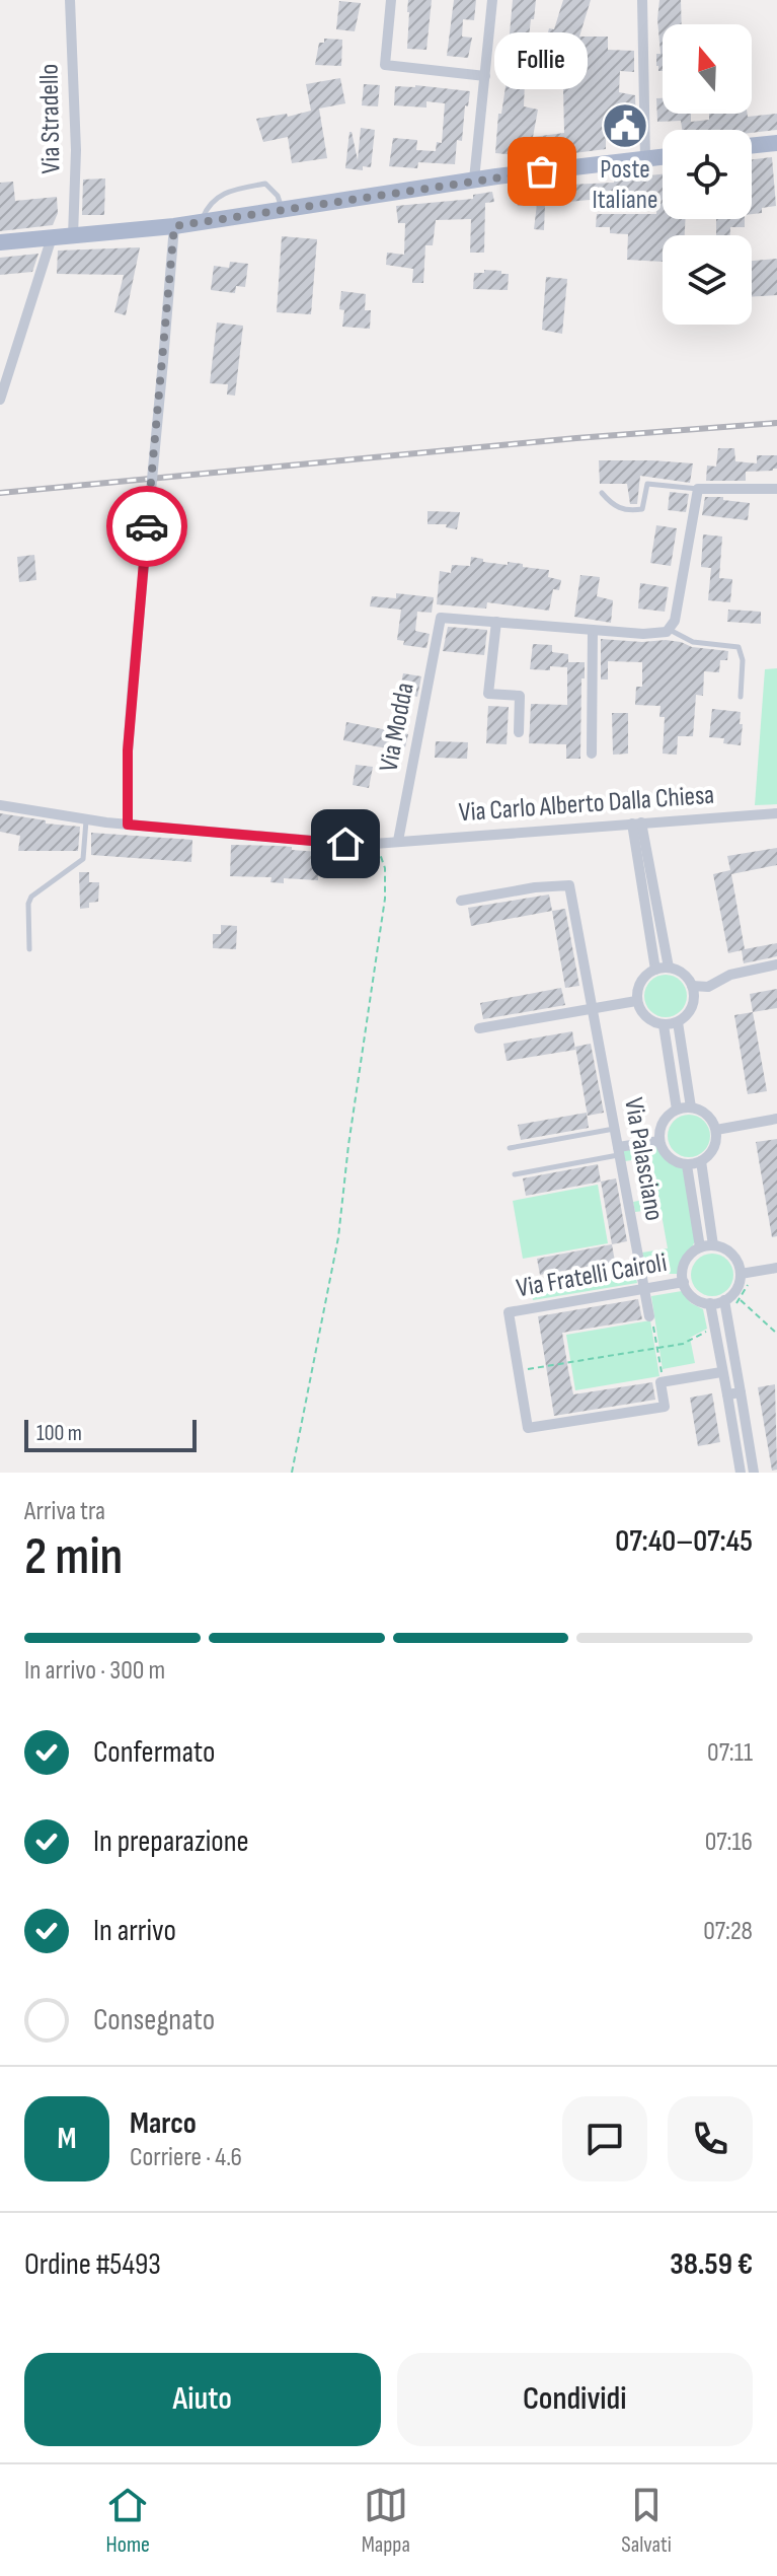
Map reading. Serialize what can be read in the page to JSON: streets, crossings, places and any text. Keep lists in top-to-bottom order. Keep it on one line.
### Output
{"streets":{"street":["Via Stradello","Via Modda","Via Carlo Alberto Dalla Chiesa","Via Palasciano","Via Fratelli Cairoli"]},"crossings":[["Via Modda","Via Carlo Alberto Dalla Chiesa"],["Via Palasciano","Via Fratelli Cairoli"]],"places":{"public building":["Poste Italiane"],"other":["Follie"]},"scale_bar":"100 m","north":"top","page":{"bubble":"Follie","scale":"100 m","heading":["2 min","Arriva tra","07:40–07:45"],"panel":["Marco","Corriere · 4.6","Ordine #5493","38.59 €"],"bar":"In arrivo · 300 m","list":[["Confermato","07:11"],["In preparazione","07:16"],["In arrivo","07:28"],"Consegnato"],"round":"M","buttons":["Aiuto","Condividi"],"tabs":["Home","Mappa","Salvati"]}}
